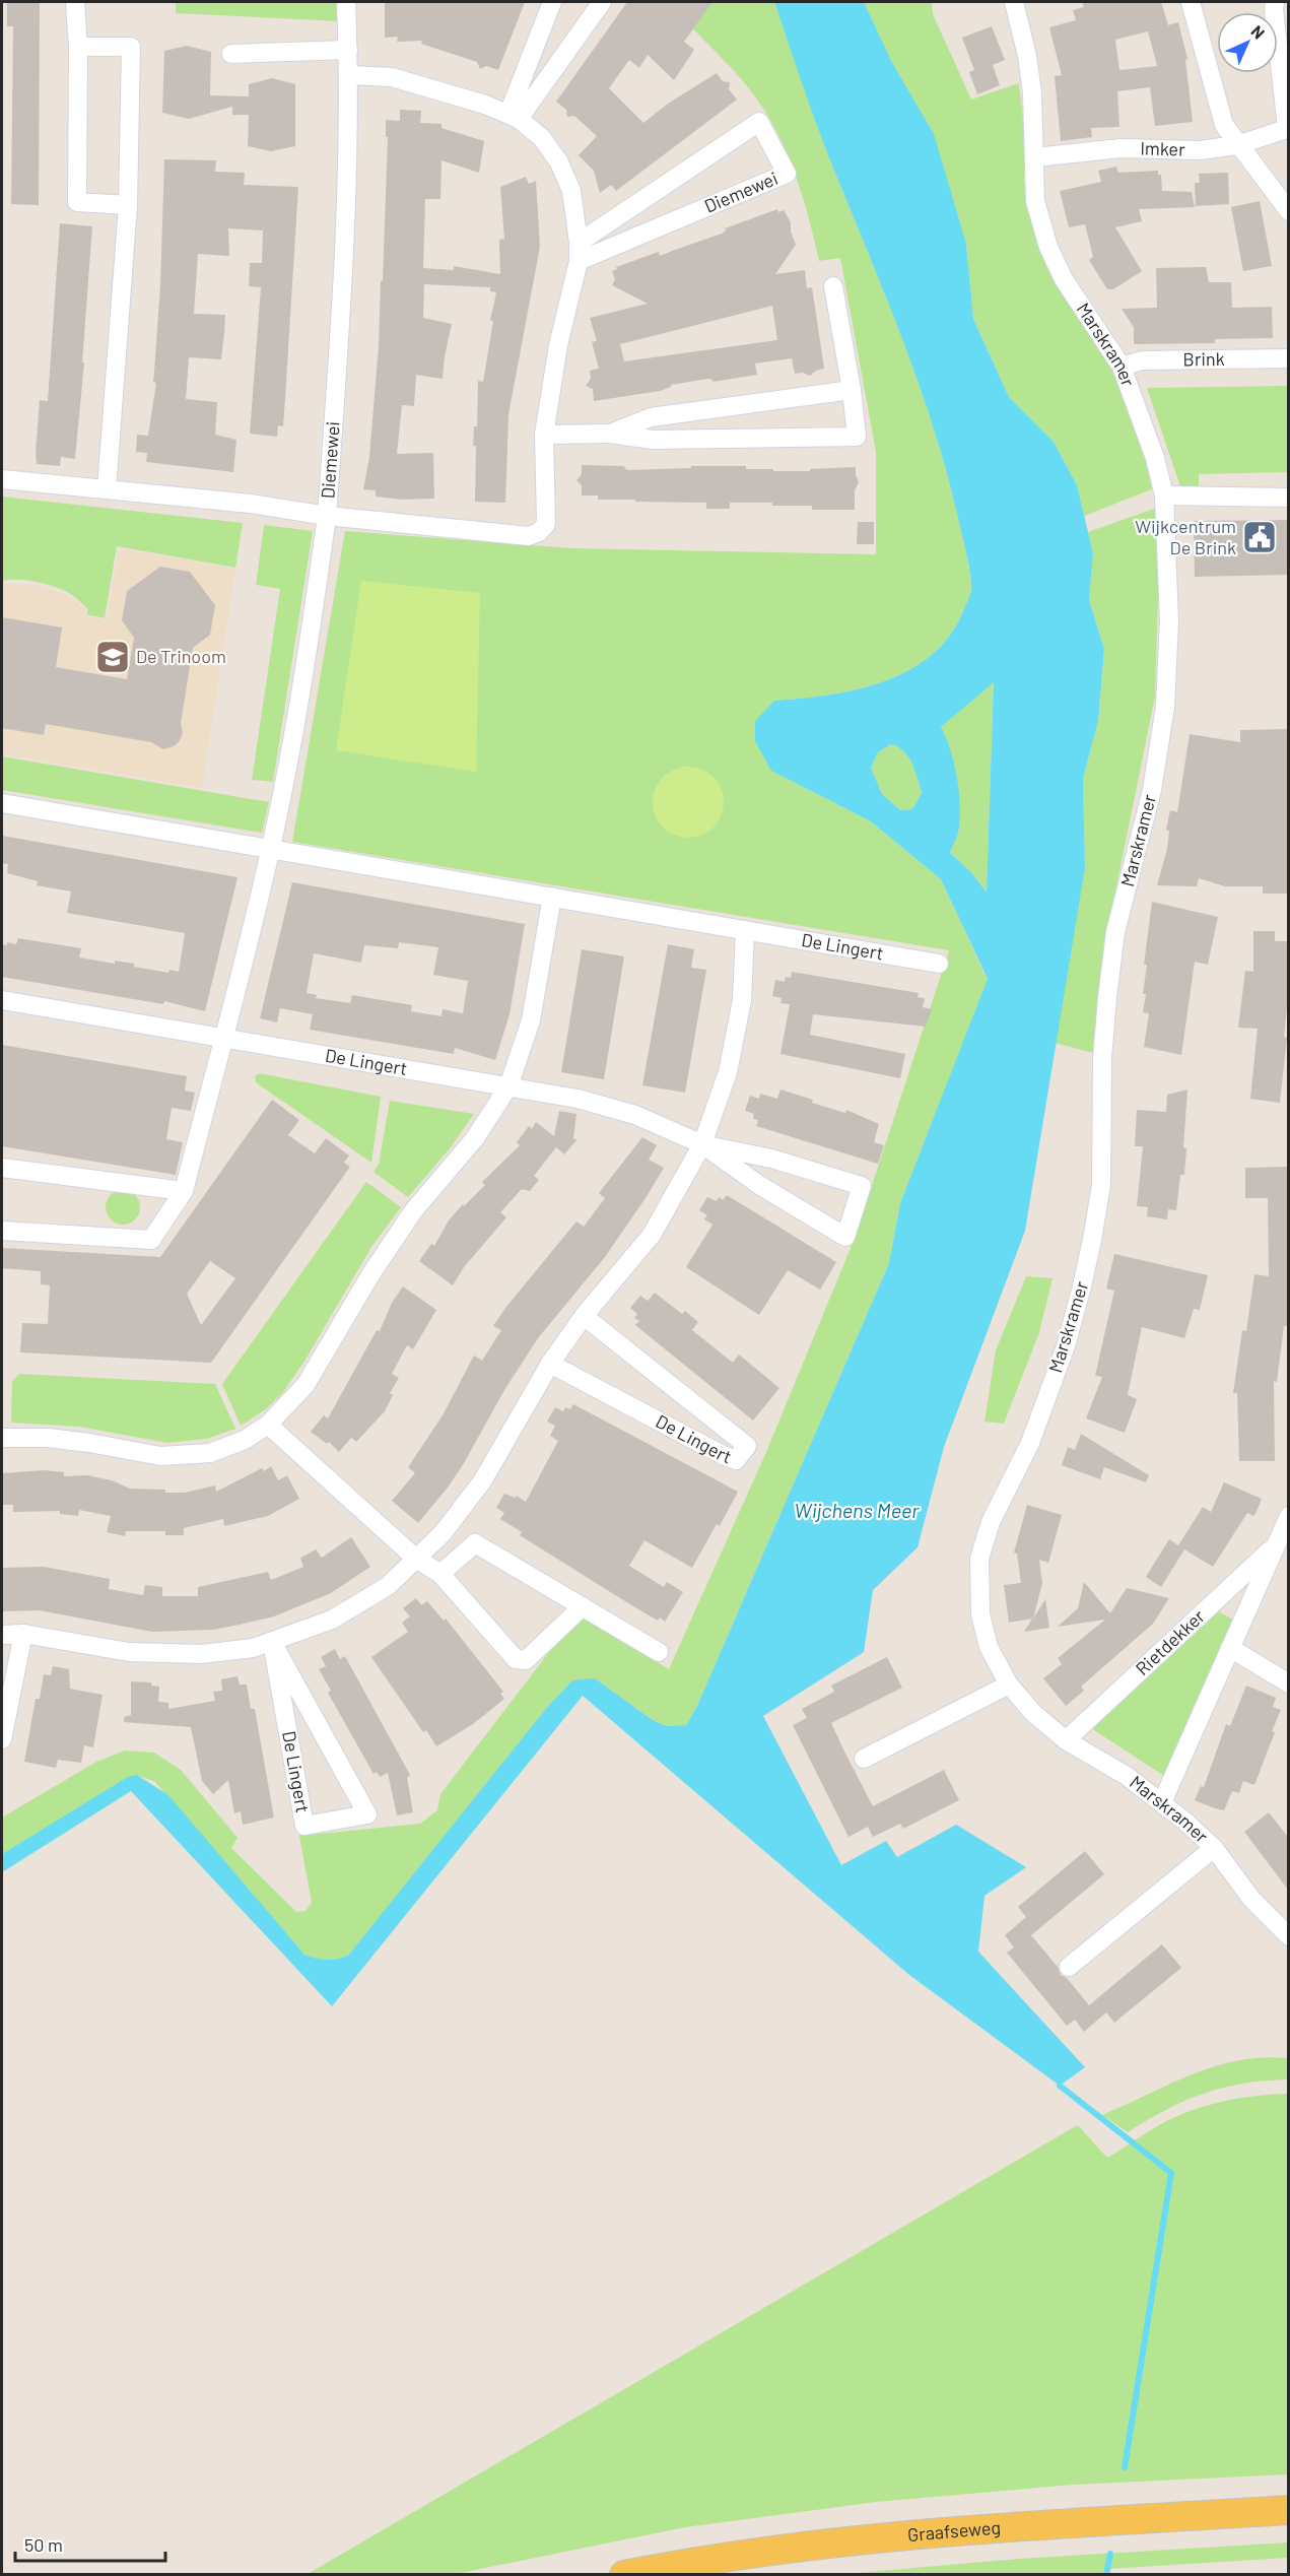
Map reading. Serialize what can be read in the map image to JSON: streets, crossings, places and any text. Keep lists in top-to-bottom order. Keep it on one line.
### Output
{"streets":{"main road":["Graafseweg"],"street":["Imker","Diemewei","Marskramer","Brink","De Lingert","Rietdekker"]},"crossings":[["Imker","Marskramer"],["Diemewei","De Lingert"],["Marskramer","Brink"],["Marskramer","Rietdekker"]],"water":["Wijchens Meer"],"places":{"public building":["Wijkcentrum De Brink"],"school or university":["De Trinoom"]},"scale_bar":"50 m","north":"top right"}
